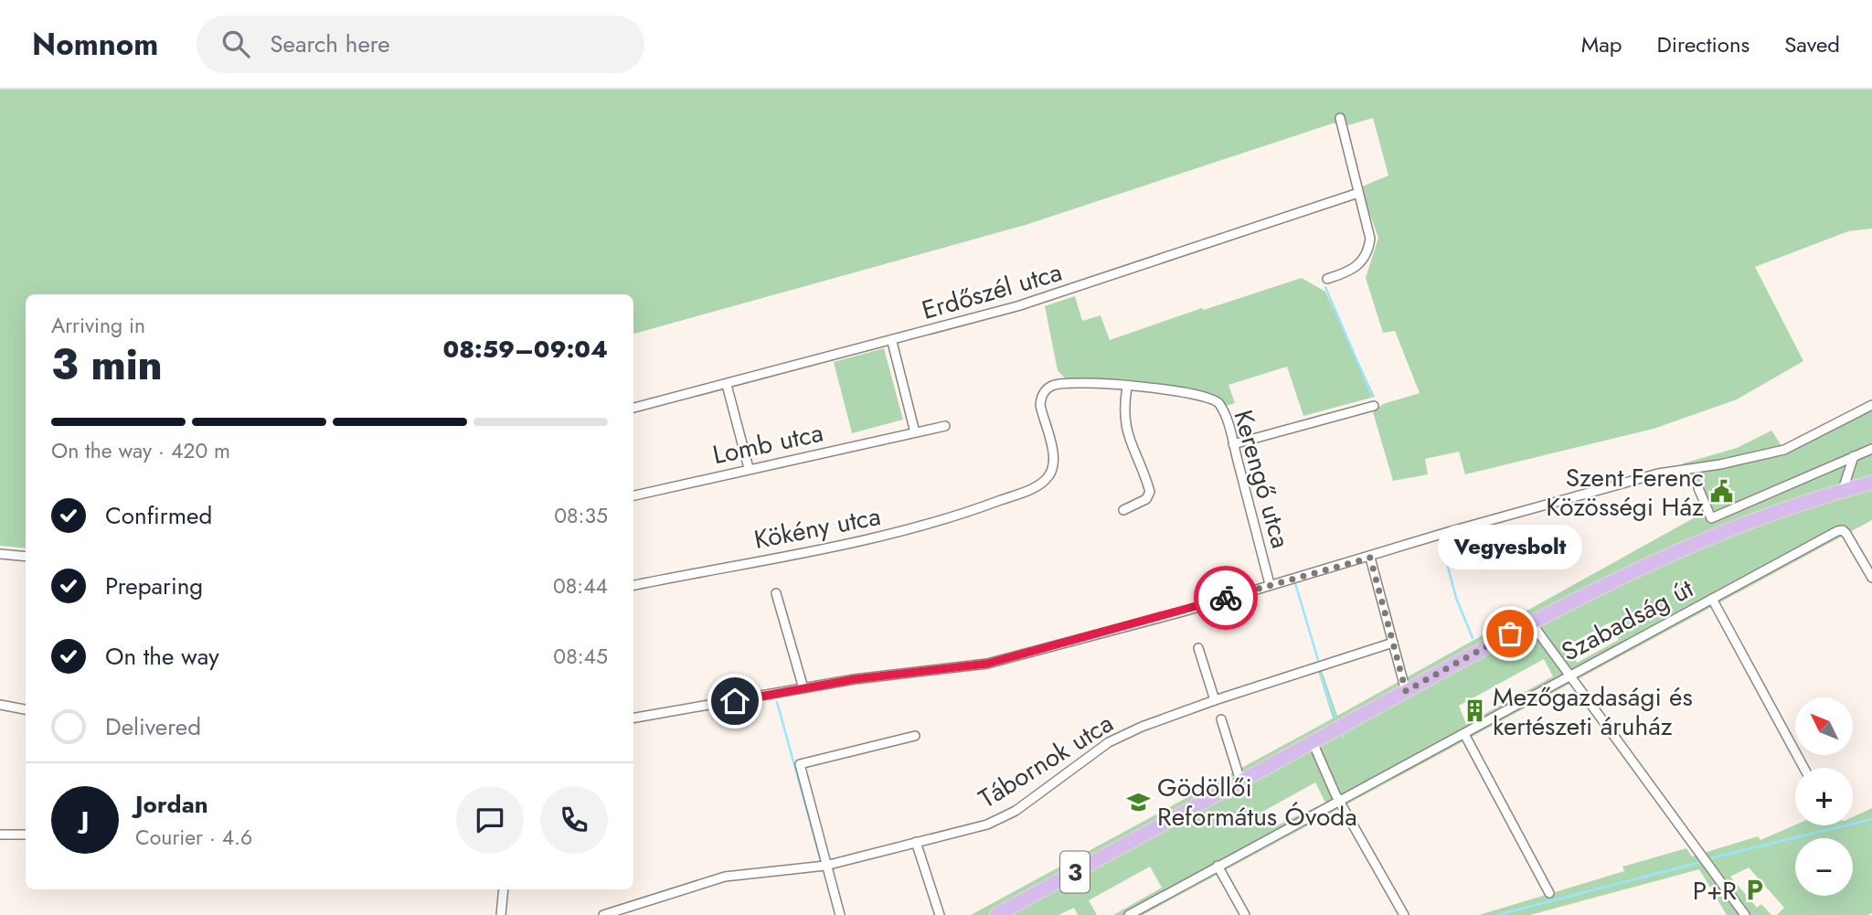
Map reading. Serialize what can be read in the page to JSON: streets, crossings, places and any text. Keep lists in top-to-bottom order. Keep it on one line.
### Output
{"streets":{"main road":["Szabadság út","3"],"street":["Erdőszél utca","Lomb utca","Kerengő utca","Kökény utca","Tábornok utca"]},"crossings":[["Kerengő utca","Kökény utca"]],"places":{"public building":["Szent Ferenc Közösségi Ház"],"other":["Vegyesbolt"],"building":["Mezőgazdasági és kertészeti áruház"],"school or university":["Gödöllői Református Óvoda"],"parking":["P+R"]},"north":"top left","page":{"header":"Nomnom","search":"Search here","nav":["Map","Directions","Saved"],"heading":["3 min","Arriving in","08:59–09:04"],"panel":["Jordan","Courier · 4.6"],"bar":"On the way · 420 m","list":[["Confirmed","08:35"],["Preparing","08:44"],["On the way","08:45"],"Delivered"],"bubble":"Vegyesbolt","map_buttons":["+","−"],"round":"J"}}
